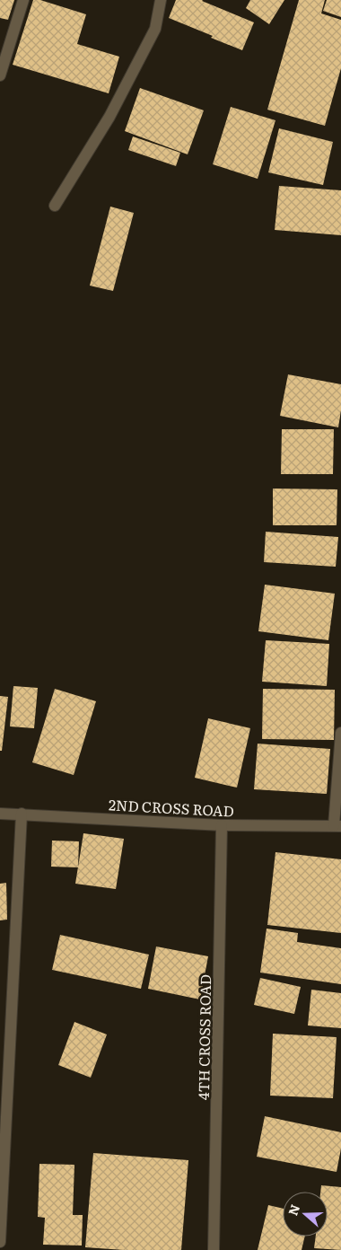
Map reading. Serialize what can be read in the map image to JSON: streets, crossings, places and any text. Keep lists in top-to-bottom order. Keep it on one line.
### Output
{"streets":{"street":["2ND CROSS ROAD","4TH CROSS ROAD"]},"crossings":[["2ND CROSS ROAD","4TH CROSS ROAD"]],"north":"left"}
